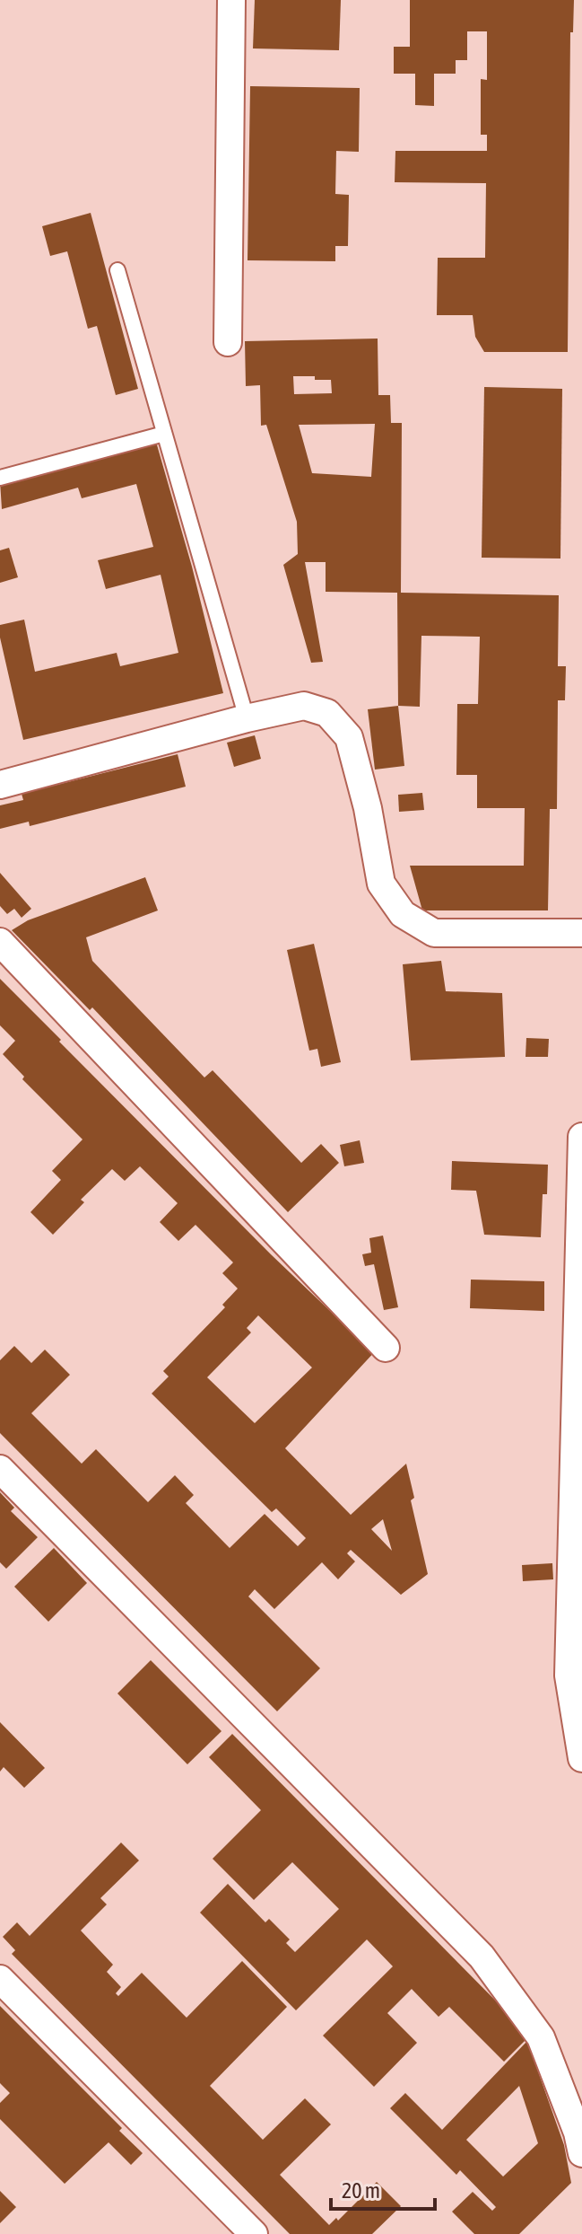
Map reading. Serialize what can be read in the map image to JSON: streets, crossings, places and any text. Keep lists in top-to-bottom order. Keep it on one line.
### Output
{"scale_bar":"20 m"}
